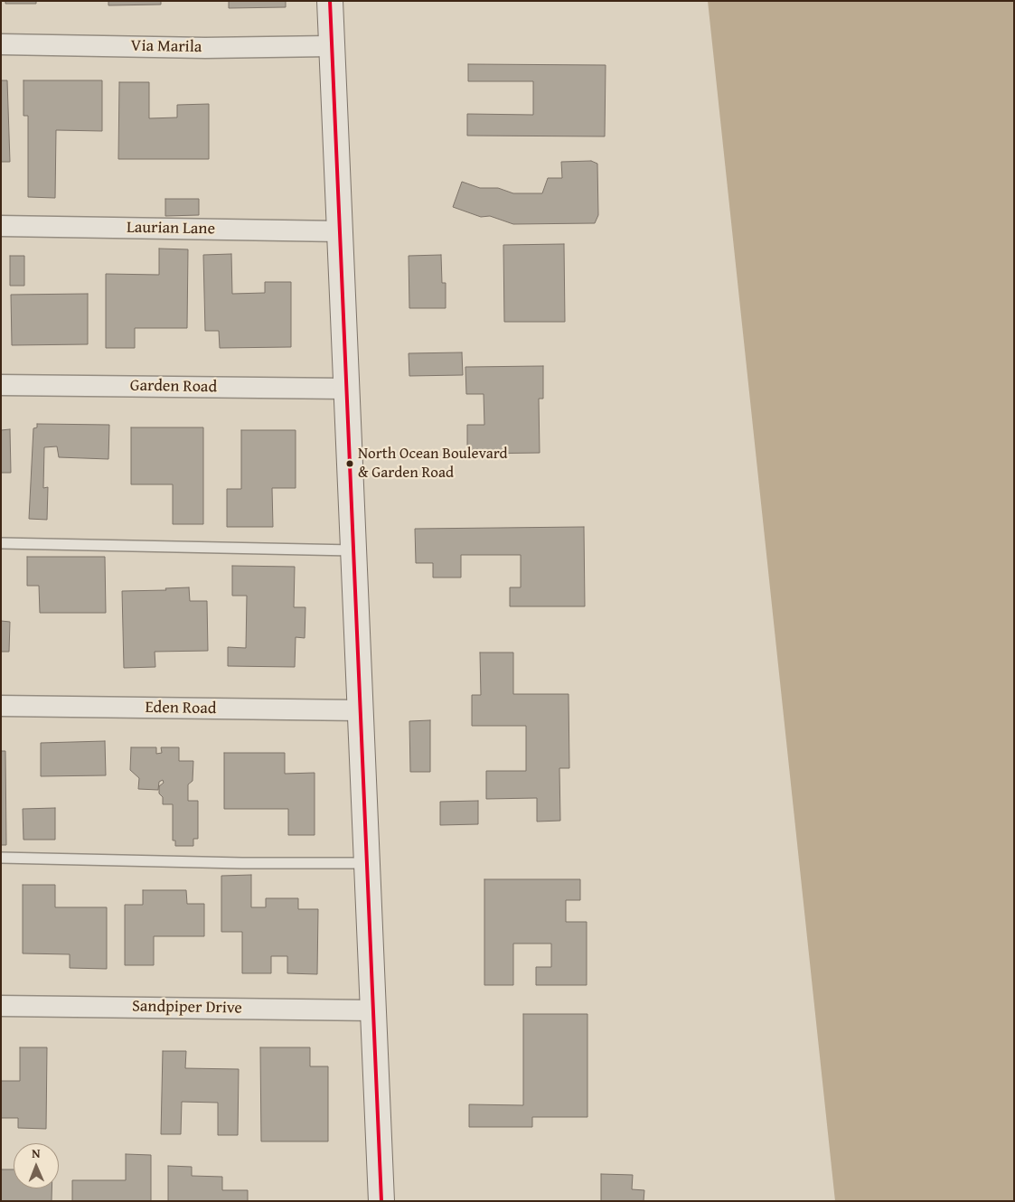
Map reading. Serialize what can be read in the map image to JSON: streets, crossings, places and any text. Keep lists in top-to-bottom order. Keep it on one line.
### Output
{"streets":{"street":["Via Marila","Laurian Lane","Garden Road","Eden Road","Sandpiper Drive"]},"places":["North Ocean Boulevard & Garden Road"],"north":"top"}
